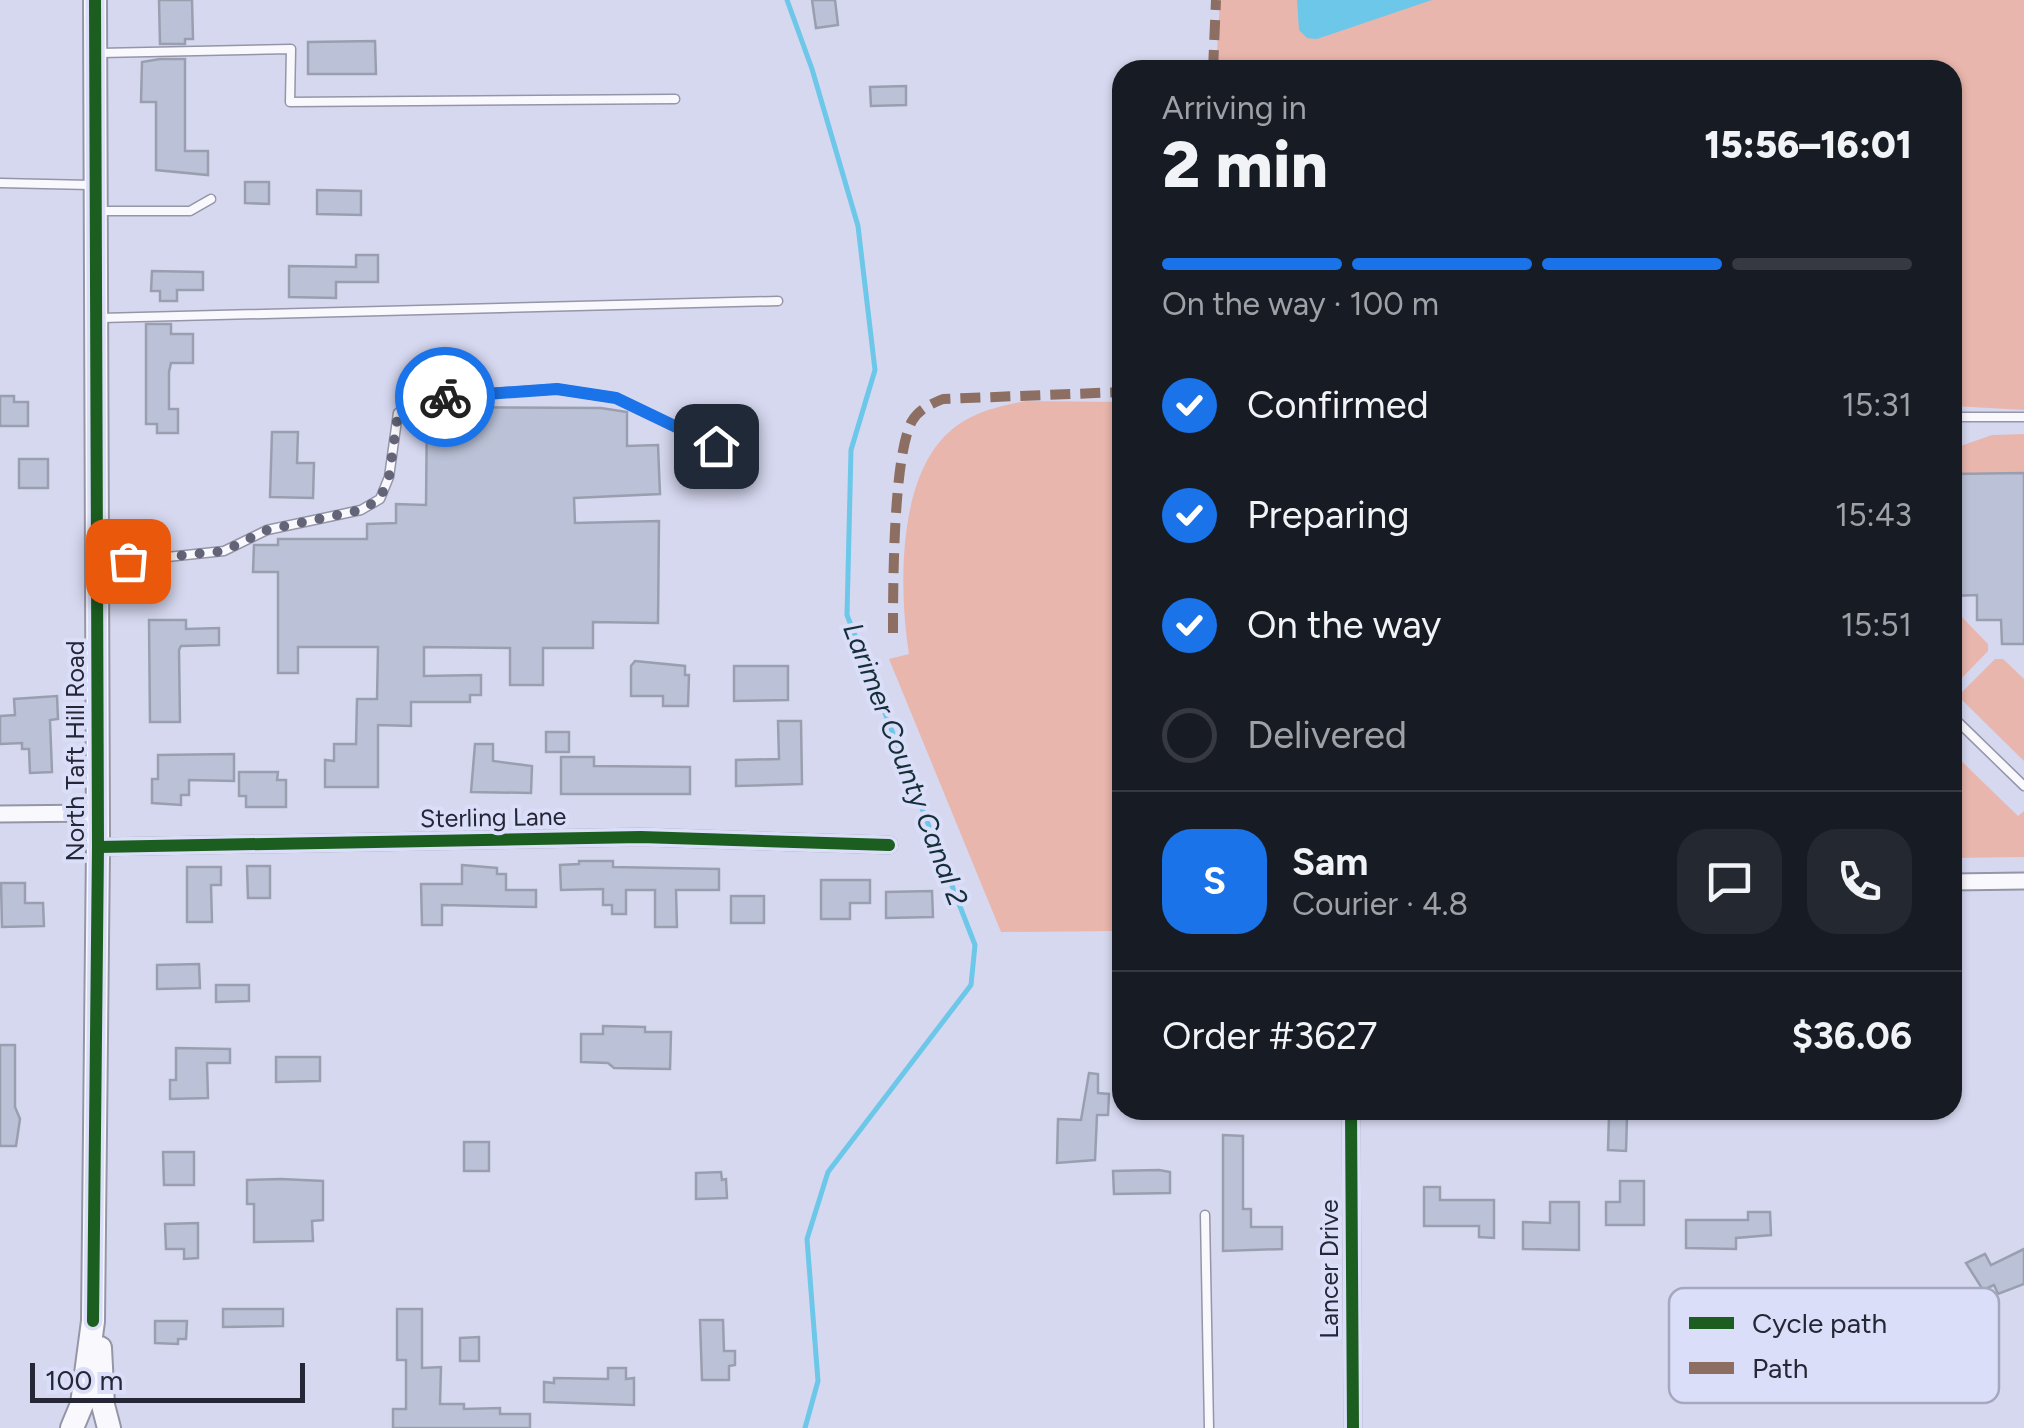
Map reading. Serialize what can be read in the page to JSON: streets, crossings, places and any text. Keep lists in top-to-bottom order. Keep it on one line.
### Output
{"streets":{"main road":["North Taft Hill Road"],"street":["Sterling Lane","Lancer Drive"]},"crossings":[["North Taft Hill Road","Sterling Lane"]],"water":["Larimer County Canal 2"],"legend":["Cycle path","Path"],"scale_bar":"100 m","page":{"heading":["2 min","Arriving in","15:56–16:01"],"panel":["Sam","Courier · 4.8","Order #3627","$36.06"],"bar":"On the way · 100 m","list":[["Confirmed","15:31"],["Preparing","15:43"],["On the way","15:51"],"Delivered"],"round":"S","scale":"100 m"}}
